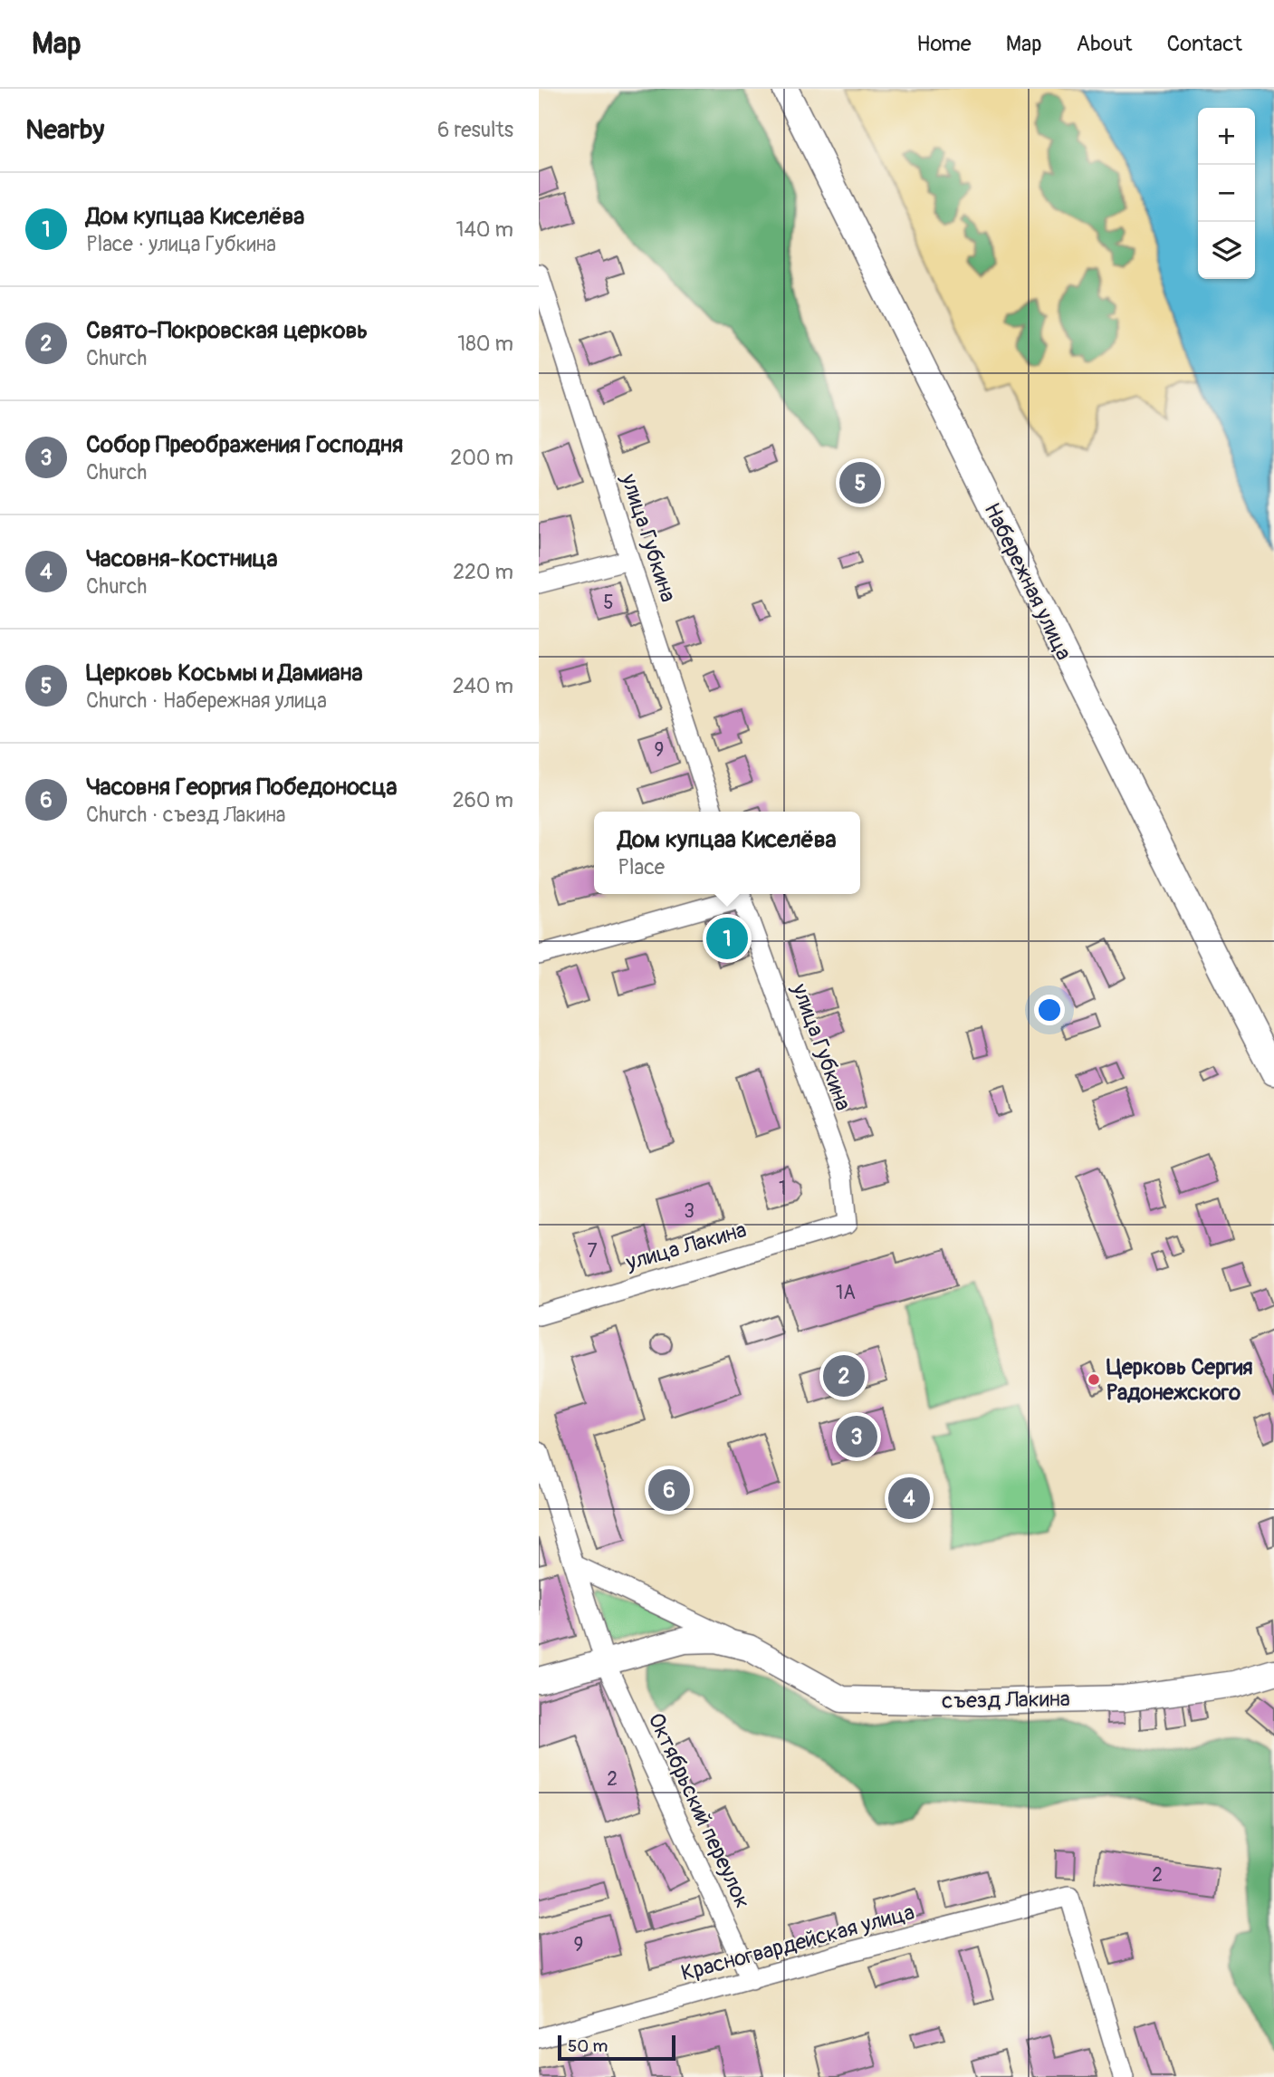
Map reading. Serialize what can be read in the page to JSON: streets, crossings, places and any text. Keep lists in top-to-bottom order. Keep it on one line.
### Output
{"streets":{"street":["улица Губкина","Набережная улица","улица Лакина","съезд Лакина","Октябрьский переулок","Красногвардейская улица"]},"crossings":[["улица Губкина","улица Лакина"],["съезд Лакина","Октябрьский переулок"],["Октябрьский переулок","Красногвардейская улица"]],"places":["Церковь Сергия Радонежского"],"house_numbers":["5","9","1","3","7","1А","2","2","9"],"scale_bar":"50 m","page":{"header":"Map","nav":["Home","Map","About","Contact"],"heading":["Nearby","6 results"],"map_buttons":["+","−"],"list":[{"mark":"1","name":"Дом купцаа Киселёва","note":"Place · улица Губкина","value":"140 m"},{"mark":"2","name":"Свято-Покровская церковь","note":"Church","value":"180 m"},{"mark":"3","name":"Собор Преображения Господня","note":"Church","value":"200 m"},{"mark":"4","name":"Часовня-Костница","note":"Church","value":"220 m"},{"mark":"5","name":"Церковь Косьмы и Дамиана","note":"Church · Набережная улица","value":"240 m"},{"mark":"6","name":"Часовня Георгия Победоносца","note":"Church · съезд Лакина","value":"260 m"}],"pins":["5","1","2","3","6","4"],"popup":["Дом купцаа Киселёва","Place"],"scale":"50 m"}}
